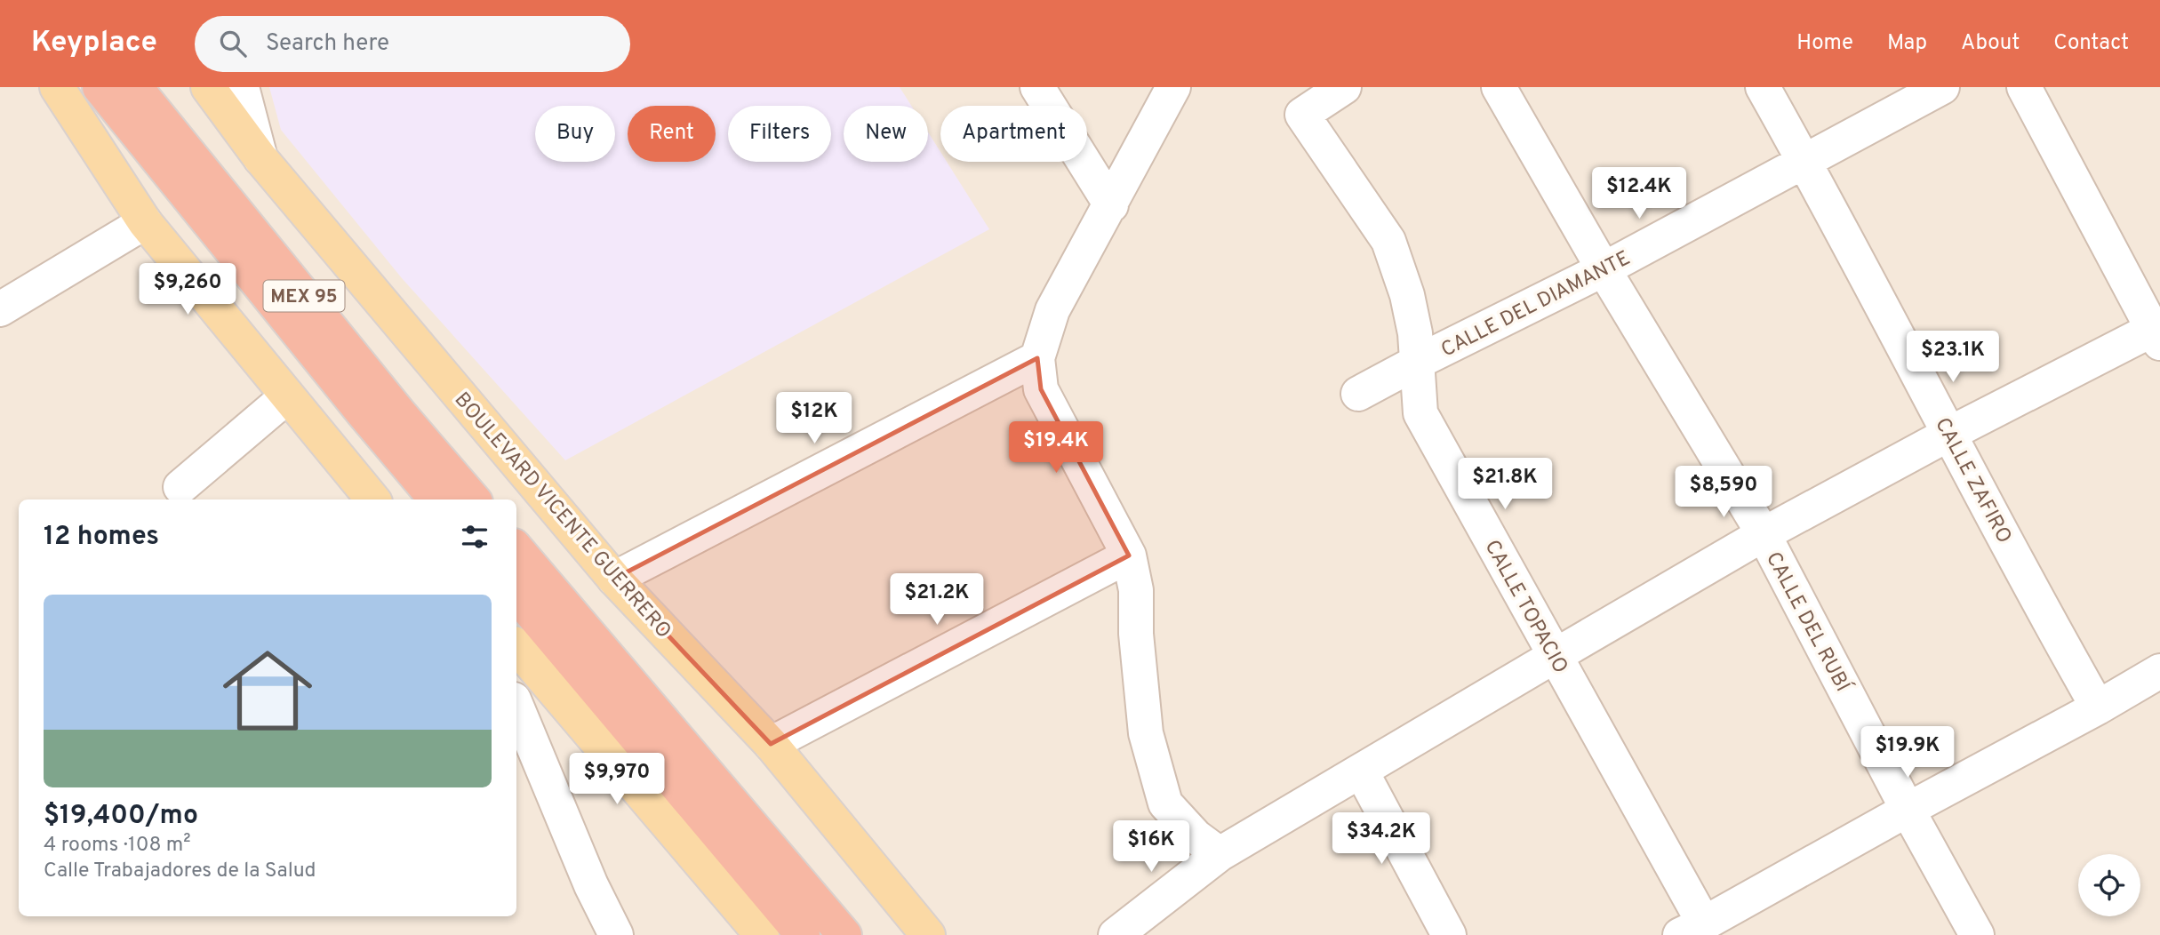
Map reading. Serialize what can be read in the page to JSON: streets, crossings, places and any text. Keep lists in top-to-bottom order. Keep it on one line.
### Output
{"streets":{"highway":["MEX 95"],"main road":["BOULEVARD VICENTE GUERRERO"],"street":["CALLE DEL DIAMANTE","CALLE ZAFIRO","CALLE TOPACIO","CALLE DEL RUBÍ"]},"crossings":[["CALLE DEL DIAMANTE","CALLE ZAFIRO"],["CALLE DEL DIAMANTE","CALLE TOPACIO"],["CALLE DEL DIAMANTE","CALLE DEL RUBÍ"]],"page":{"header":"Keyplace","search":"Search here","nav":["Home","Map","About","Contact"],"chip":["Buy","Rent","Filters","New","Apartment"],"price":["$12.4K","$9,260","$23.1K","$12K","$19.4K","$21.8K","$8,590","$21.2K","$19.9K","$9,970","$34.2K","$16K"],"heading":"12 homes","list":[{"name":"$19,400/mo","note":"4 rooms · 108 m² · Calle Trabajadores de la Salud"}]}}
